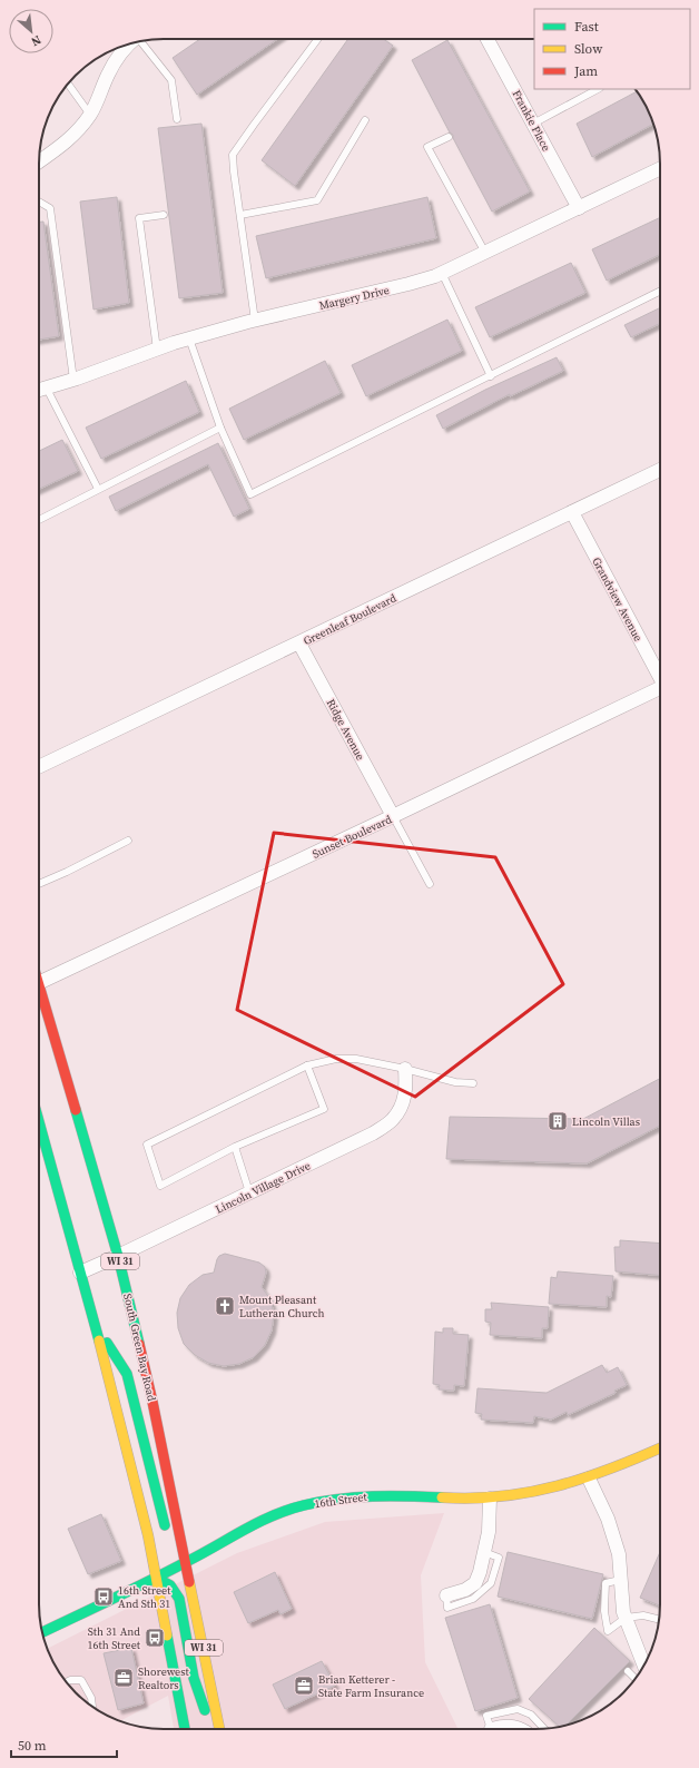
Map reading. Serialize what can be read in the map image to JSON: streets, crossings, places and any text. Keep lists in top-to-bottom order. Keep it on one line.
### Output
{"streets":{"main road":["WI 31","South Green Bay Road","16th Street"],"street":["Frankie Place","Margery Drive","Grandview Avenue","Greenleaf Boulevard","Ridge Avenue","Sunset Boulevard","Lincoln Village Drive"]},"crossings":[["Frankie Place","Margery Drive"],["Grandview Avenue","Greenleaf Boulevard"],["Greenleaf Boulevard","Ridge Avenue"],["Ridge Avenue","Sunset Boulevard"],["Lincoln Village Drive","WI 31"],["Lincoln Village Drive","South Green Bay Road"],["WI 31","16th Street"],["South Green Bay Road","16th Street"]],"places":{"building":["Lincoln Villas"],"church":["Mount Pleasant Lutheran Church"],"bus stop":["16th Street And Sth 31","Sth 31 And 16th Street"],"office":["Shorewest Realtors","Brian Ketterer - State Farm Insurance"]},"legend":["Fast","Slow","Jam"],"scale_bar":"50 m","north":"bottom right"}
